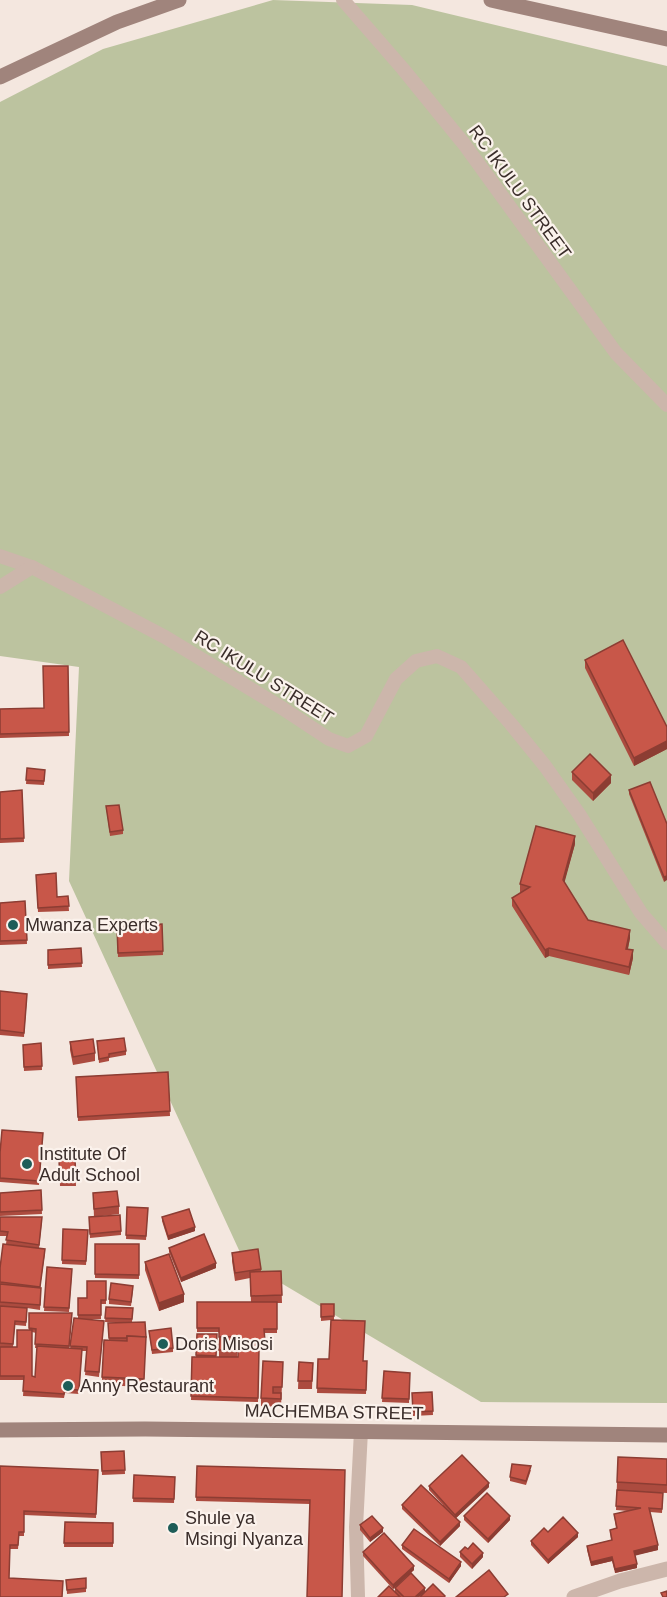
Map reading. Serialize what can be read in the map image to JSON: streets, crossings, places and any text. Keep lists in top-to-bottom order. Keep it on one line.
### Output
{"streets":{"main road":["MACHEMBA STREET"],"lane":["RC IKULU STREET"]},"places":["Mwanza Experts","Institute Of Adult School","Doris Misosi","Anny Restaurant","Shule ya Msingi Nyanza"]}
